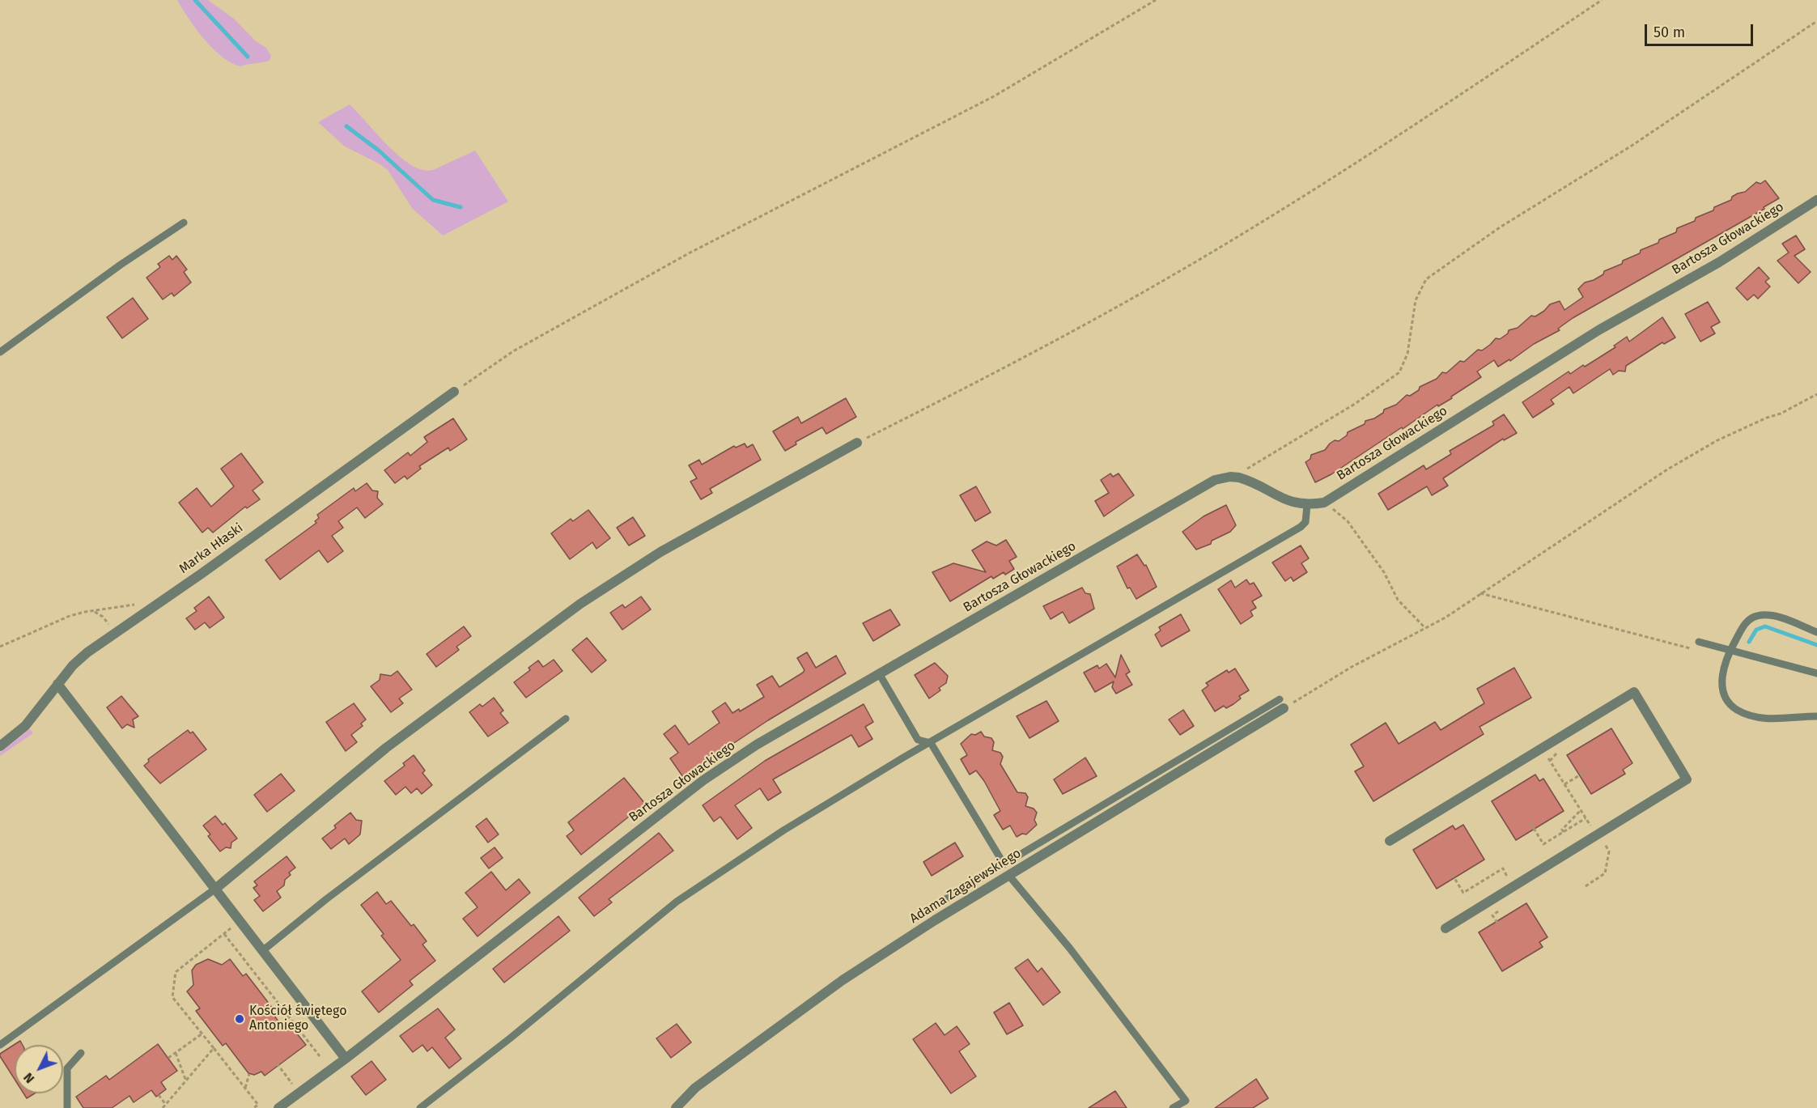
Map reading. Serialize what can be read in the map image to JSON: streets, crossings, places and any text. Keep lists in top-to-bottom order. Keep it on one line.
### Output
{"streets":{"street":["Bartosza Głowackiego","Marka Hłaski","Adama Zagajewskiego"]},"places":["Kościół świętego Antoniego"],"scale_bar":"50 m","north":"bottom left"}
